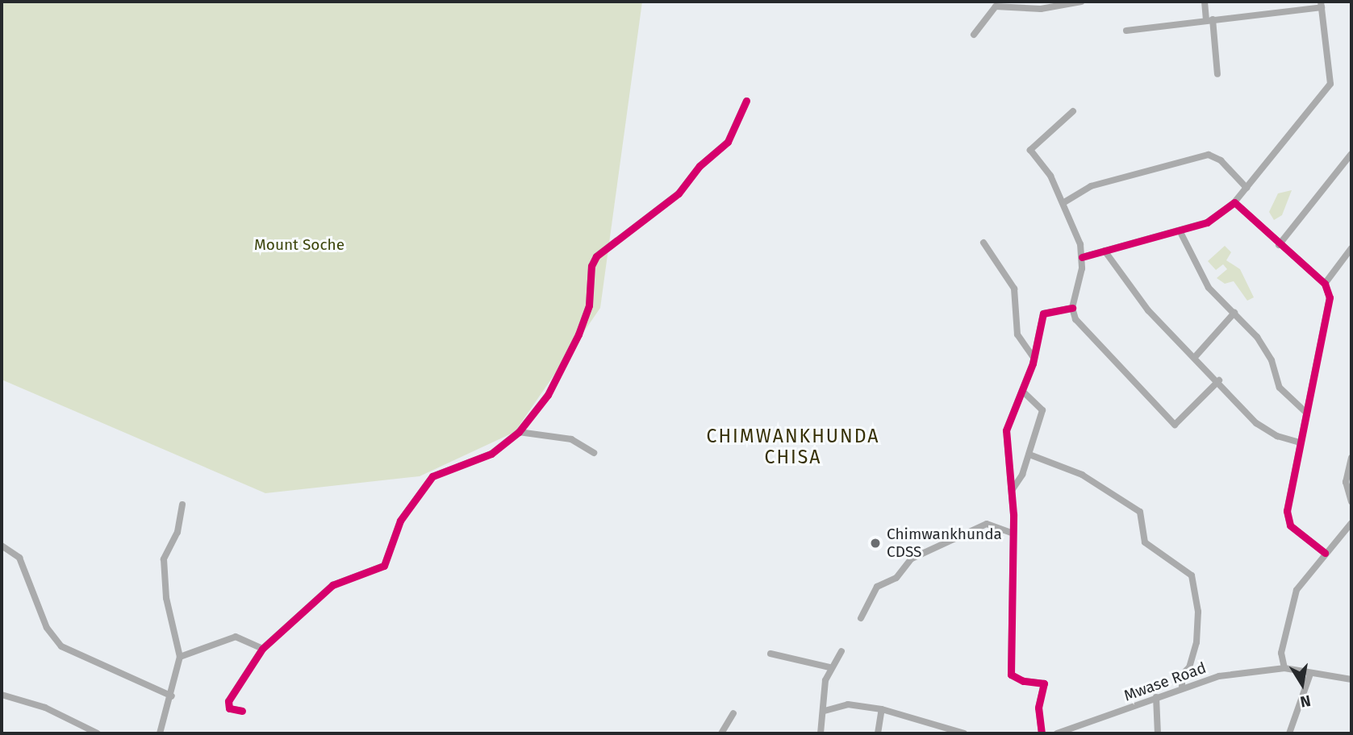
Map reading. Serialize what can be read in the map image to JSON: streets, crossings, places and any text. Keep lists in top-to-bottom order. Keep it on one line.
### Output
{"streets":{"street":["Mwase Road"]},"districts":["CHIMWANKHUNDA CHISA"],"parks":["Mount Soche"],"places":["Chimwankhunda CDSS"],"north":"bottom"}
